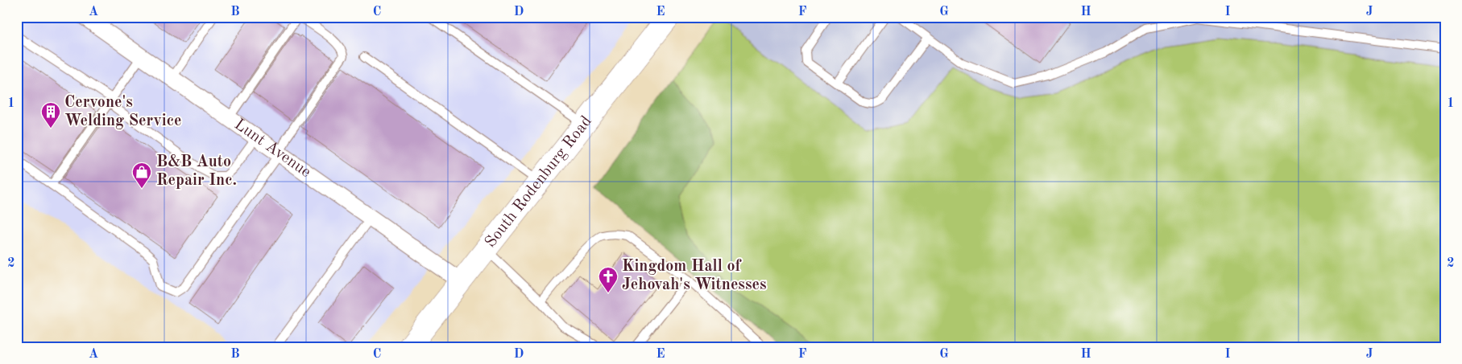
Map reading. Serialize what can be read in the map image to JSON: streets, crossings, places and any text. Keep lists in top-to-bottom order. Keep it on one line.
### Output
{"streets":{"street":["Lunt Avenue","South Rodenburg Road"]},"crossings":[["Lunt Avenue","South Rodenburg Road"]],"places":{"building":["Cervone's Welding Service"],"shop":["B&B Auto Repair Inc."],"church":["Kingdom Hall of Jehovah's Witnesses"]},"grid":{"columns":["A","B","C","D","E","F","G","H","I","J"],"rows":["1","2"]}}
